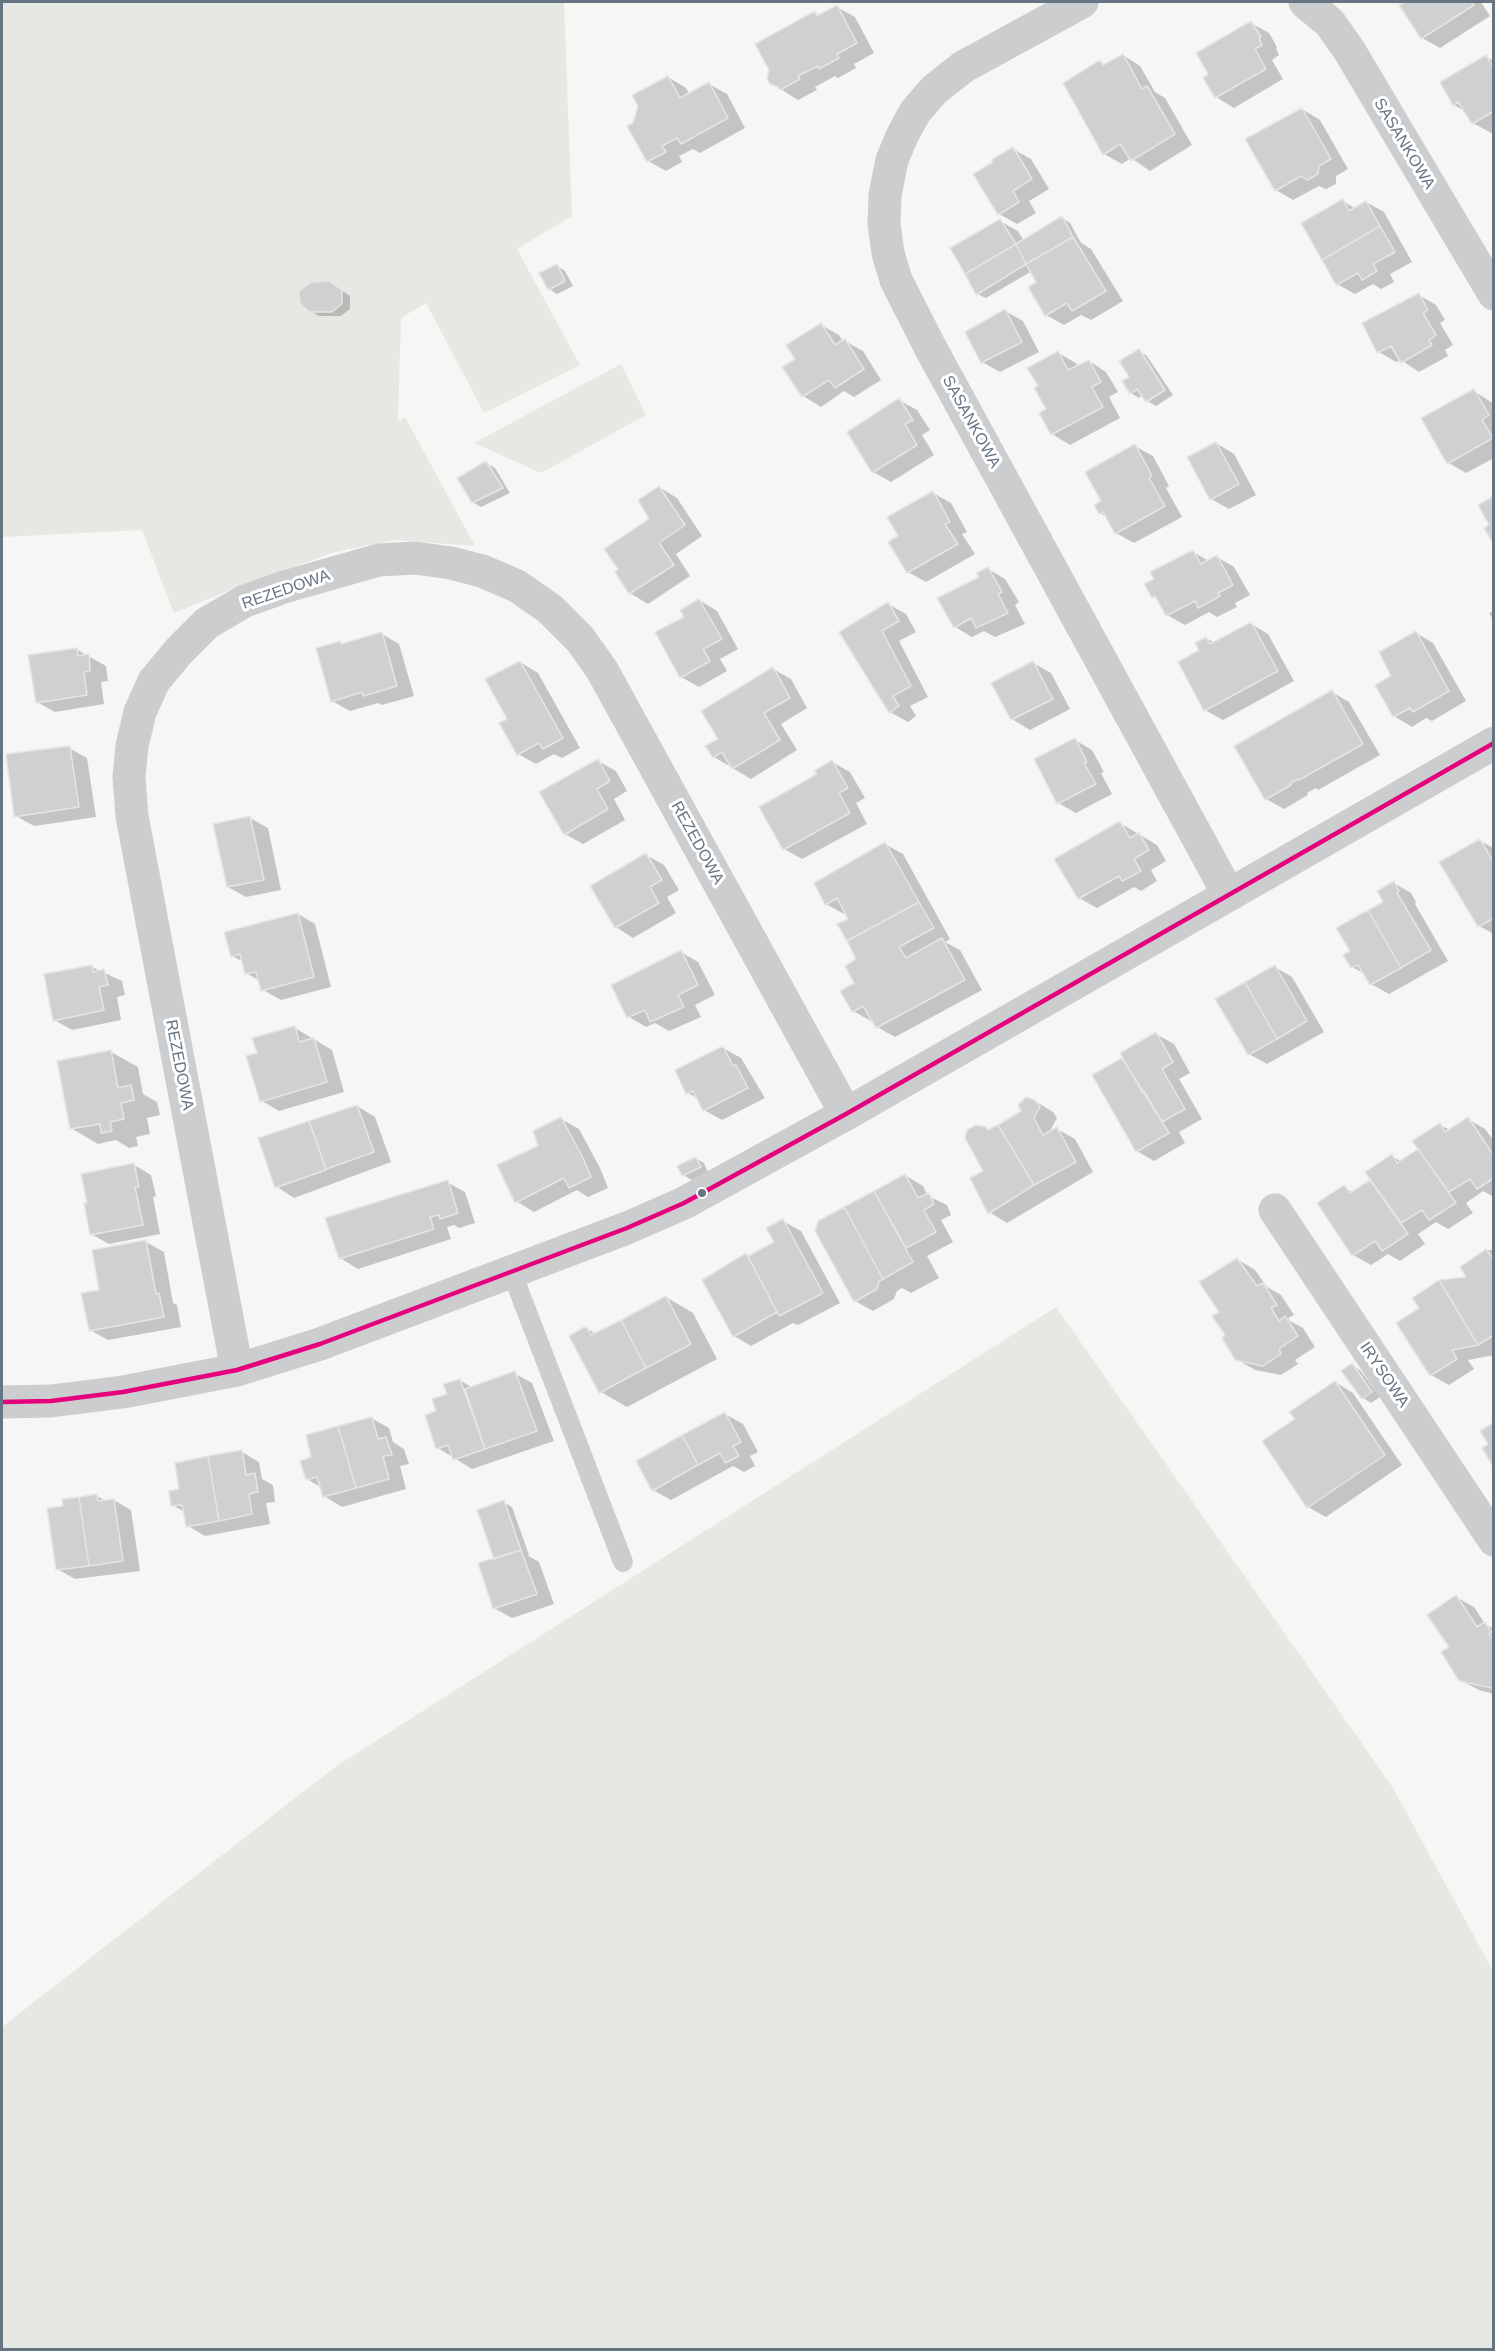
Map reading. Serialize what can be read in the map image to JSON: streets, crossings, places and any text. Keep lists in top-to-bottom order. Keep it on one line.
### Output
{"streets":{"street":["SASANKOWA","REZEDOWA","IRYSOWA"]}}
